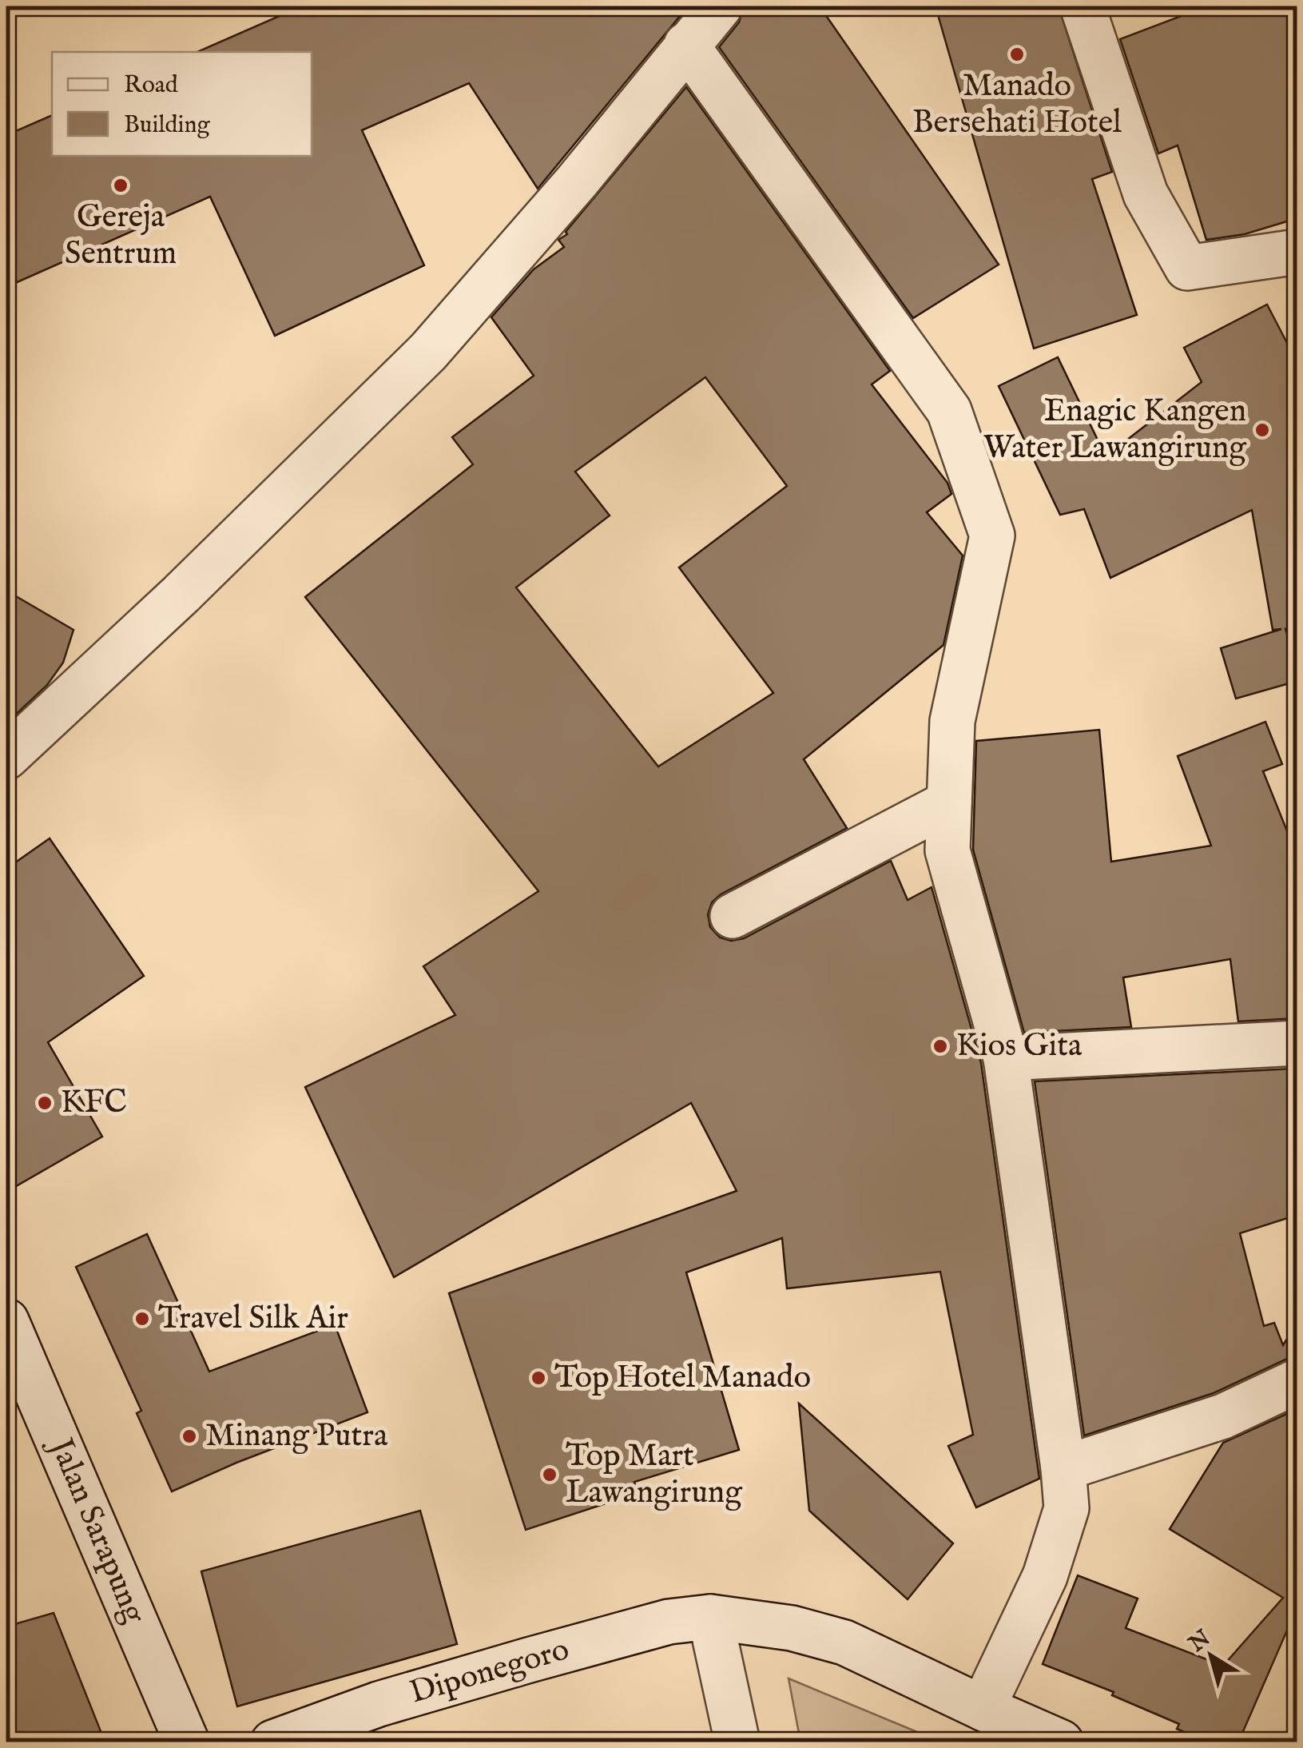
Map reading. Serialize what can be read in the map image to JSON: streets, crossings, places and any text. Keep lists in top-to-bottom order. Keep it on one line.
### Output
{"streets":{"street":["Jalan Sarapung","Diponegoro"]},"places":["Manado Bersehati Hotel","Gereja Sentrum","Enagic Kangen Water Lawangirung","Kios Gita","KFC","Travel Silk Air","Top Hotel Manado","Minang Putra","Top Mart Lawangirung"],"legend":["Road","Building"],"north":"top left"}
